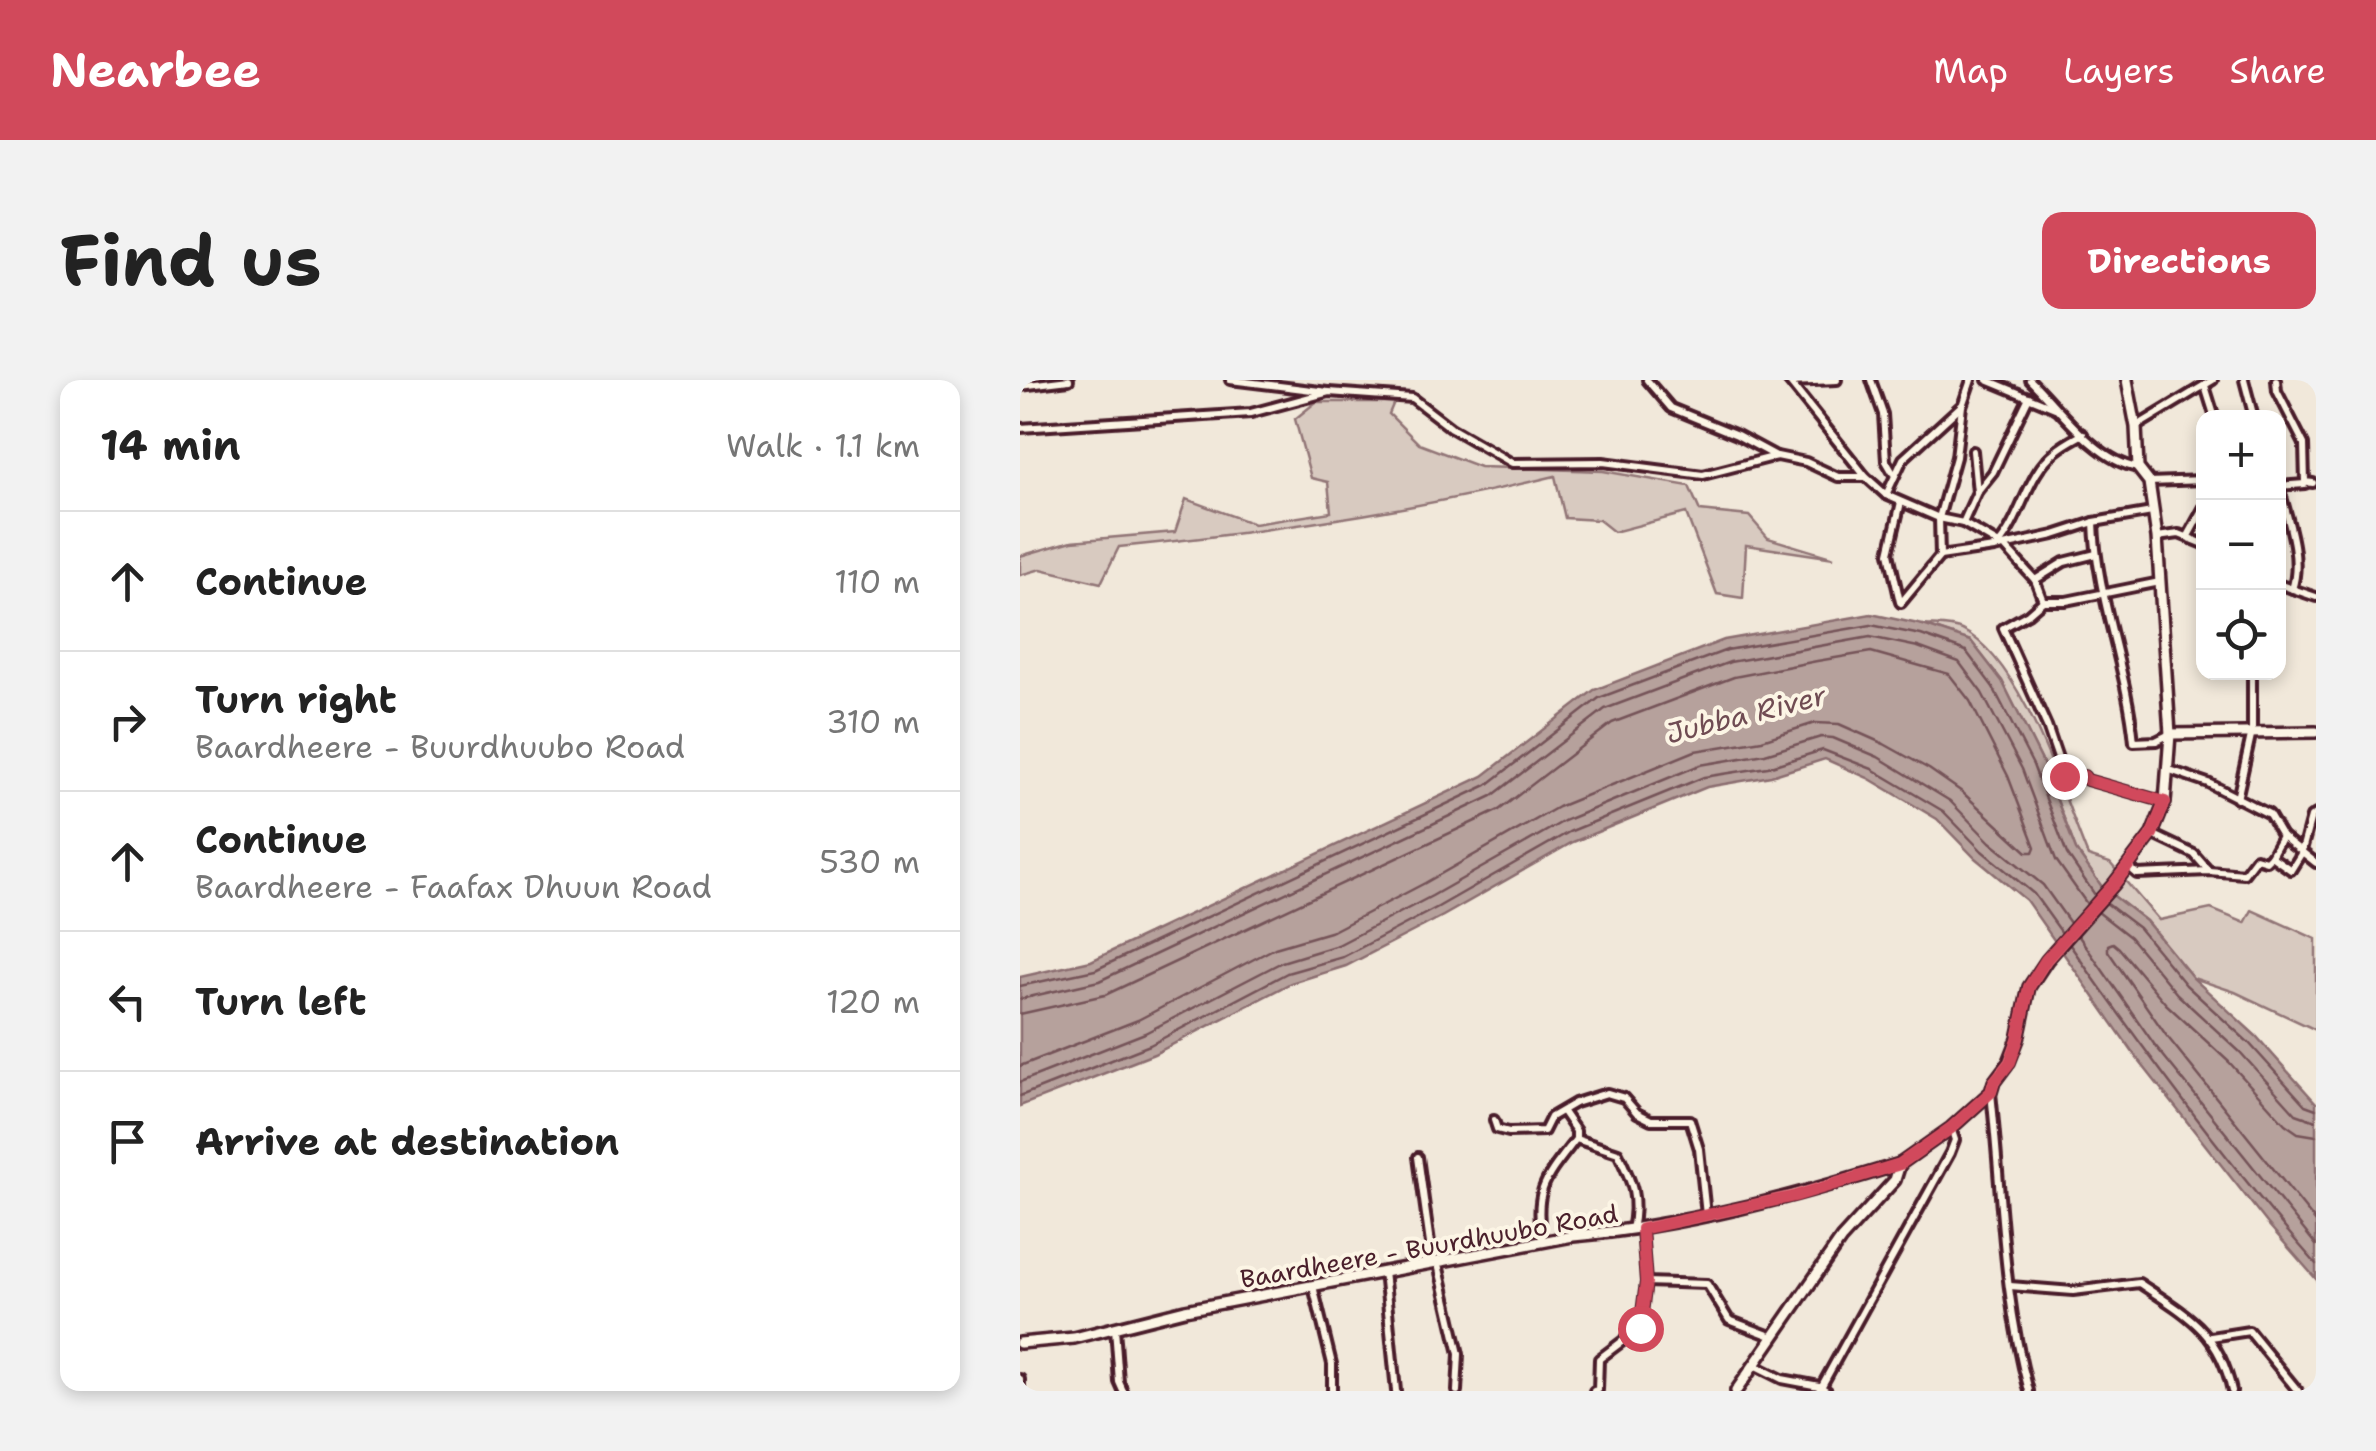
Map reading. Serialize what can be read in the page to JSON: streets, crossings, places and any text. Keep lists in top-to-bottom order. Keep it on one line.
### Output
{"streets":{"main road":["Baardheere - Buurdhuubo Road"]},"water":["Jubba River"],"page":{"header":"Nearbee","nav":["Map","Layers","Share"],"buttons":"Directions","title":"Find us","heading":["14 min","Walk · 1.1 km"],"map_buttons":["+","−"],"list":[["Continue","110 m"],["Turn right","Baardheere - Buurdhuubo Road","310 m"],["Continue","Baardheere - Faafax Dhuun Road","530 m"],["Turn left","120 m"],"Arrive at destination"]}}
